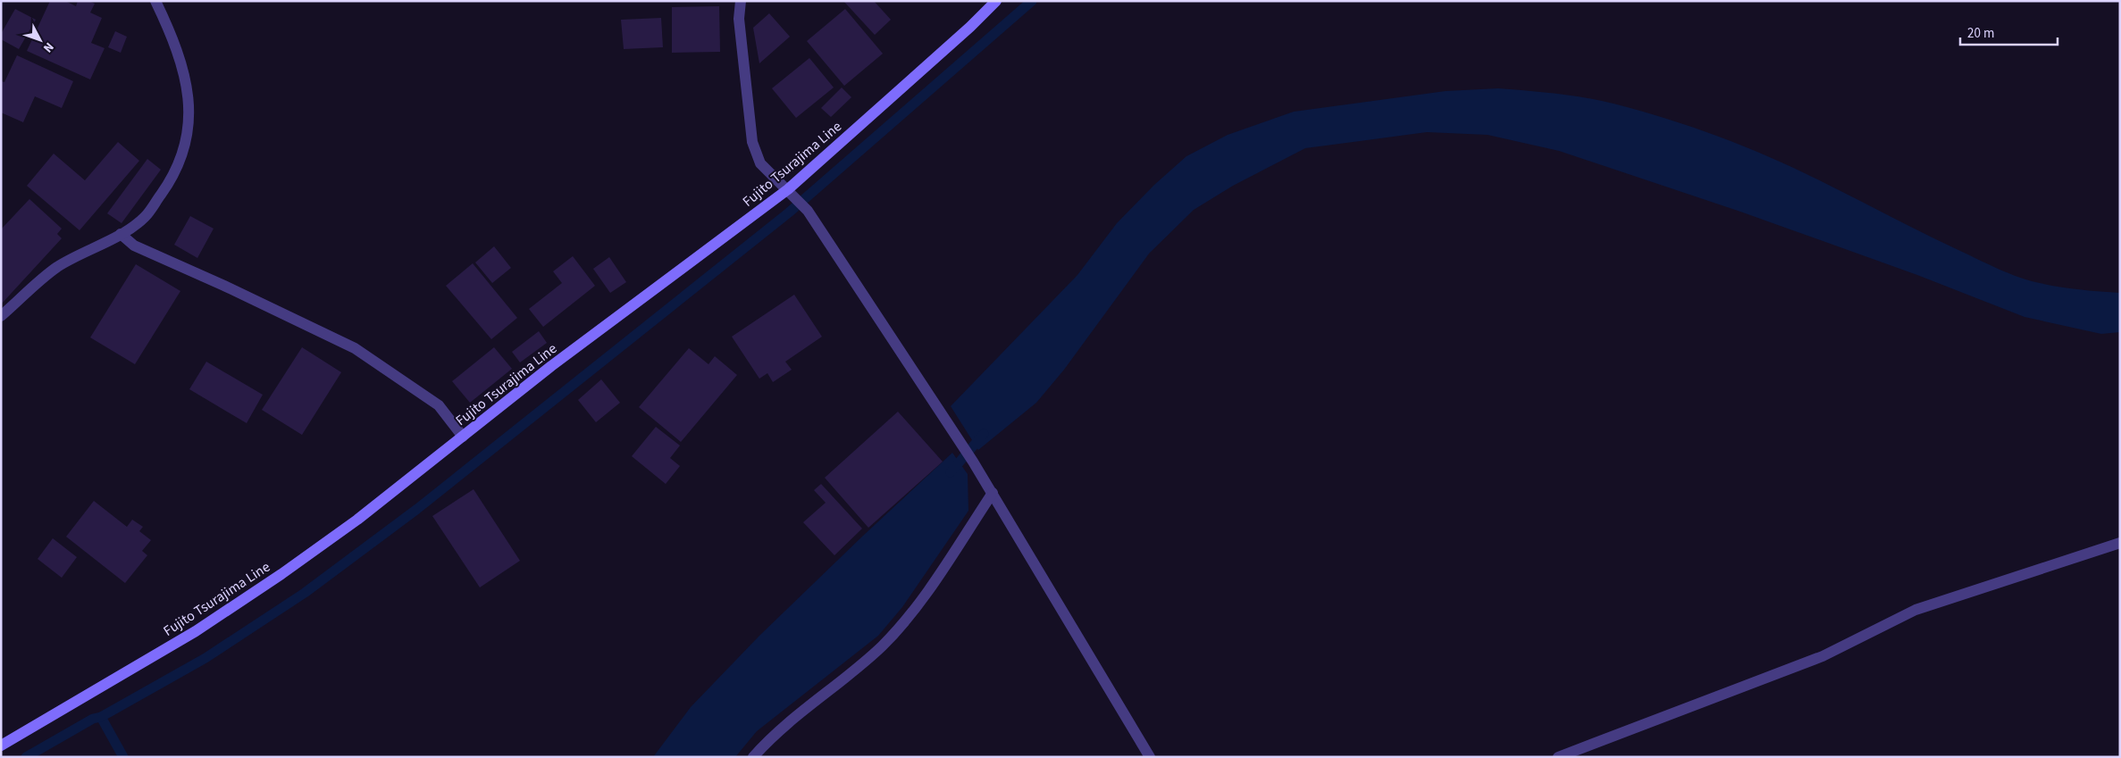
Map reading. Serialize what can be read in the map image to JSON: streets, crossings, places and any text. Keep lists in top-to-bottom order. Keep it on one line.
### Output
{"streets":{"main road":["Fujito Tsurajima Line"]},"scale_bar":"20 m","north":"bottom right"}
